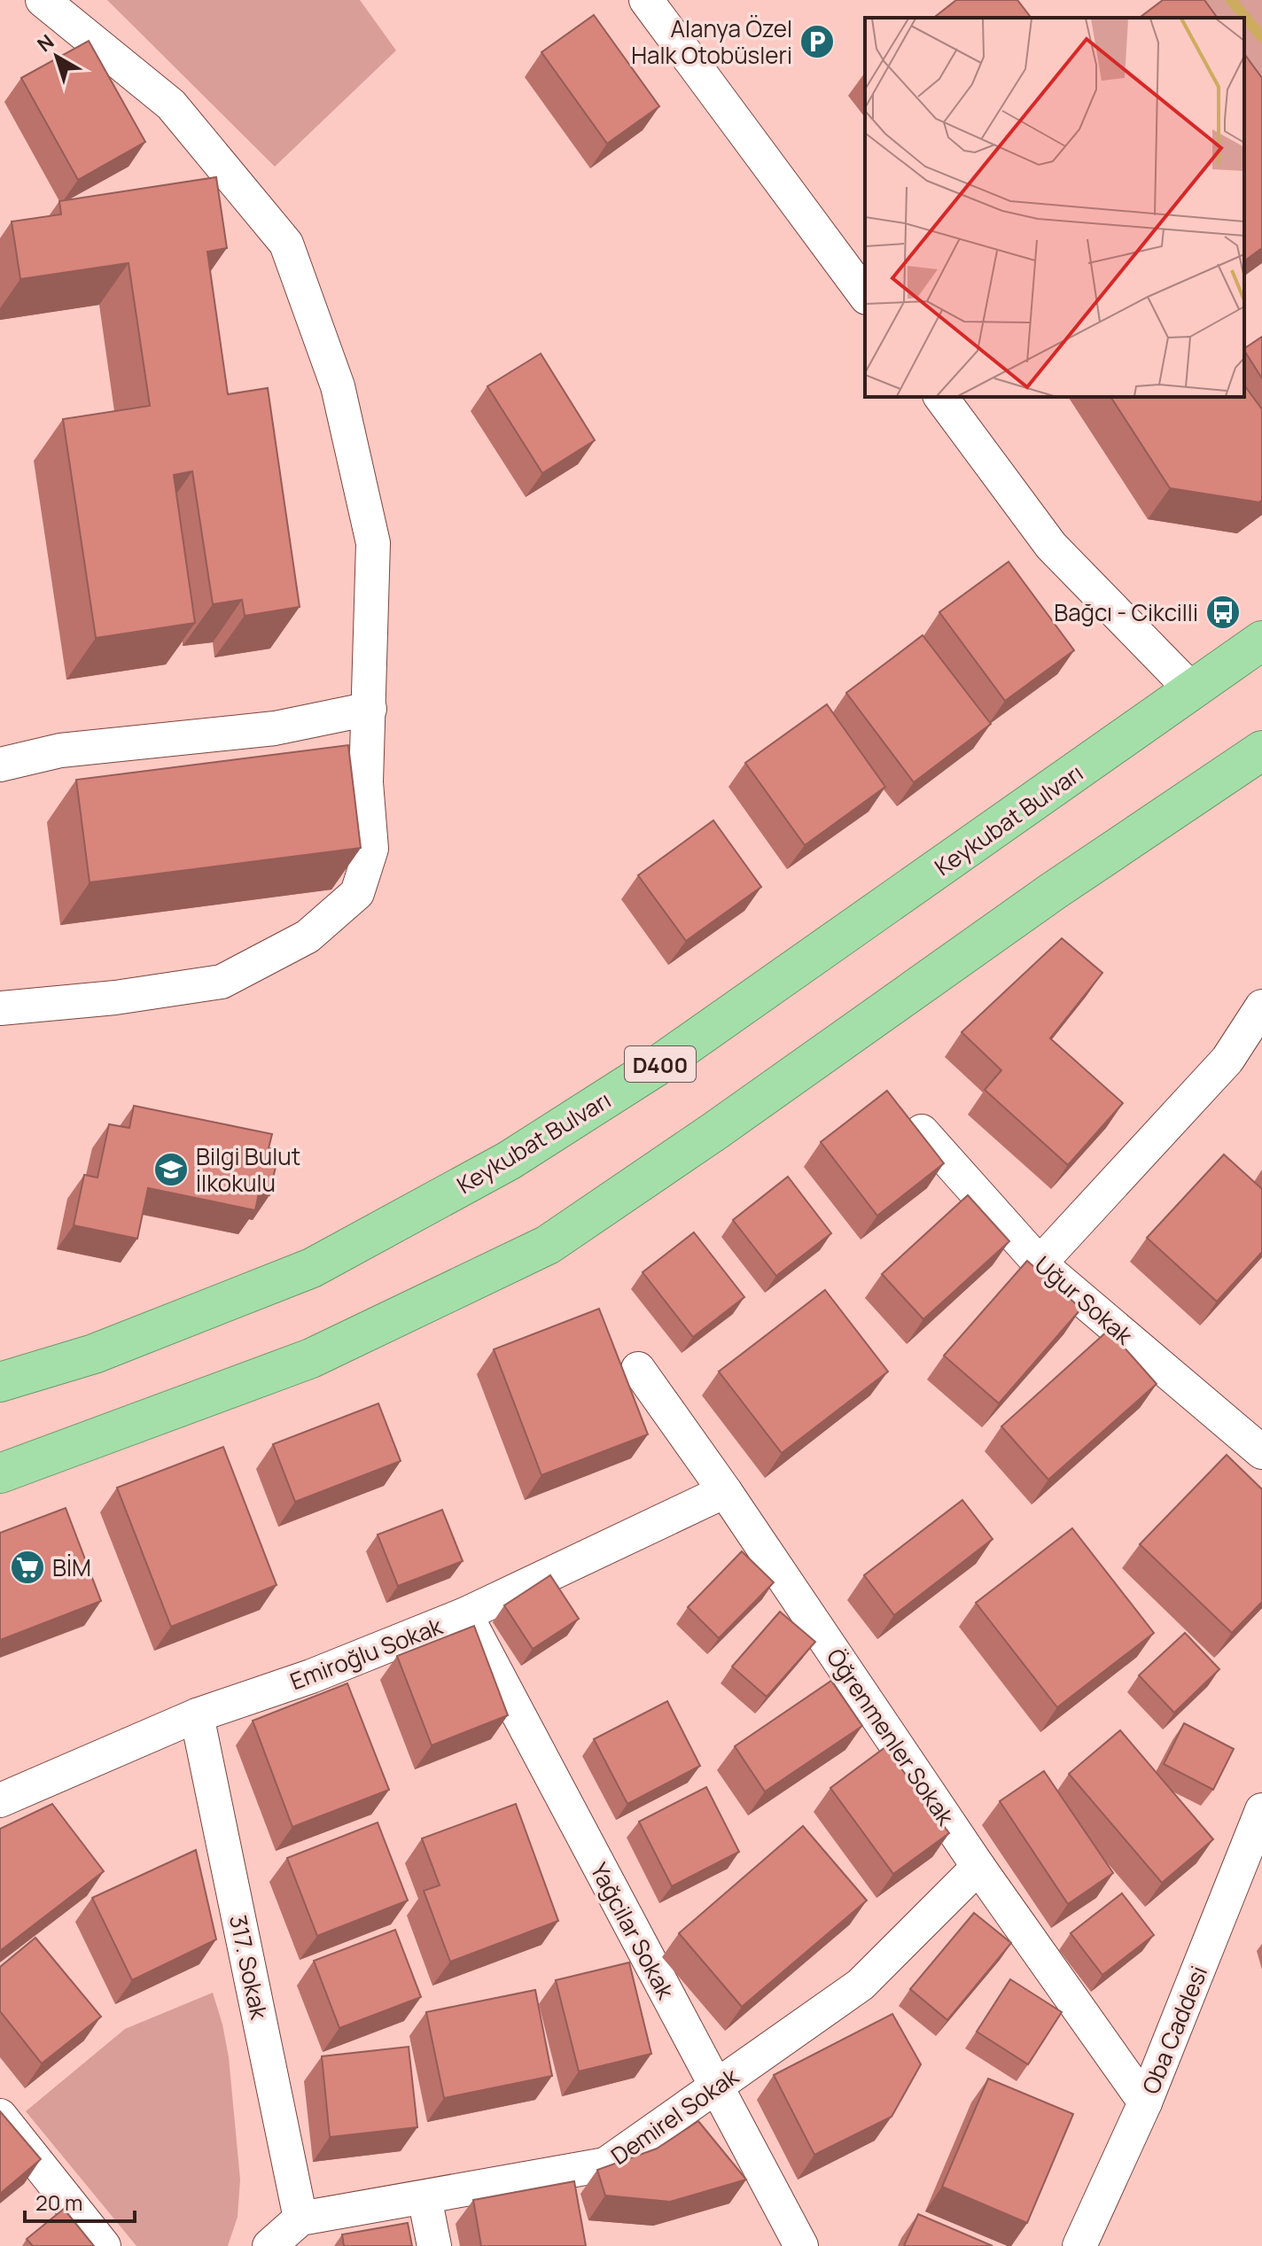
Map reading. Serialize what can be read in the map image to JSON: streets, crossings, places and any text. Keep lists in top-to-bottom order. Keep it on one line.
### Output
{"streets":{"highway":["Keykubat Bulvarı","D400"],"street":["Uğur Sokak","Emiroğlu Sokak","Öğrenmenler Sokak","Yağcilar Sokak","317. Sokak","Oba Caddesi","Demirel Sokak"]},"crossings":[["Emiroğlu Sokak","Öğrenmenler Sokak"],["Emiroğlu Sokak","Yağcilar Sokak"],["Emiroğlu Sokak","317. Sokak"],["Öğrenmenler Sokak","Oba Caddesi"],["Öğrenmenler Sokak","Demirel Sokak"],["Yağcilar Sokak","Demirel Sokak"],["317. Sokak","Demirel Sokak"]],"places":{"parking":["Alanya Özel Halk Otobüsleri"],"bus stop":["Bağcı - Cikcilli"],"school or university":["Bilgi Bulut İlkokulu"],"supermarket":["BİM"]},"scale_bar":"20 m","north":"top left"}
